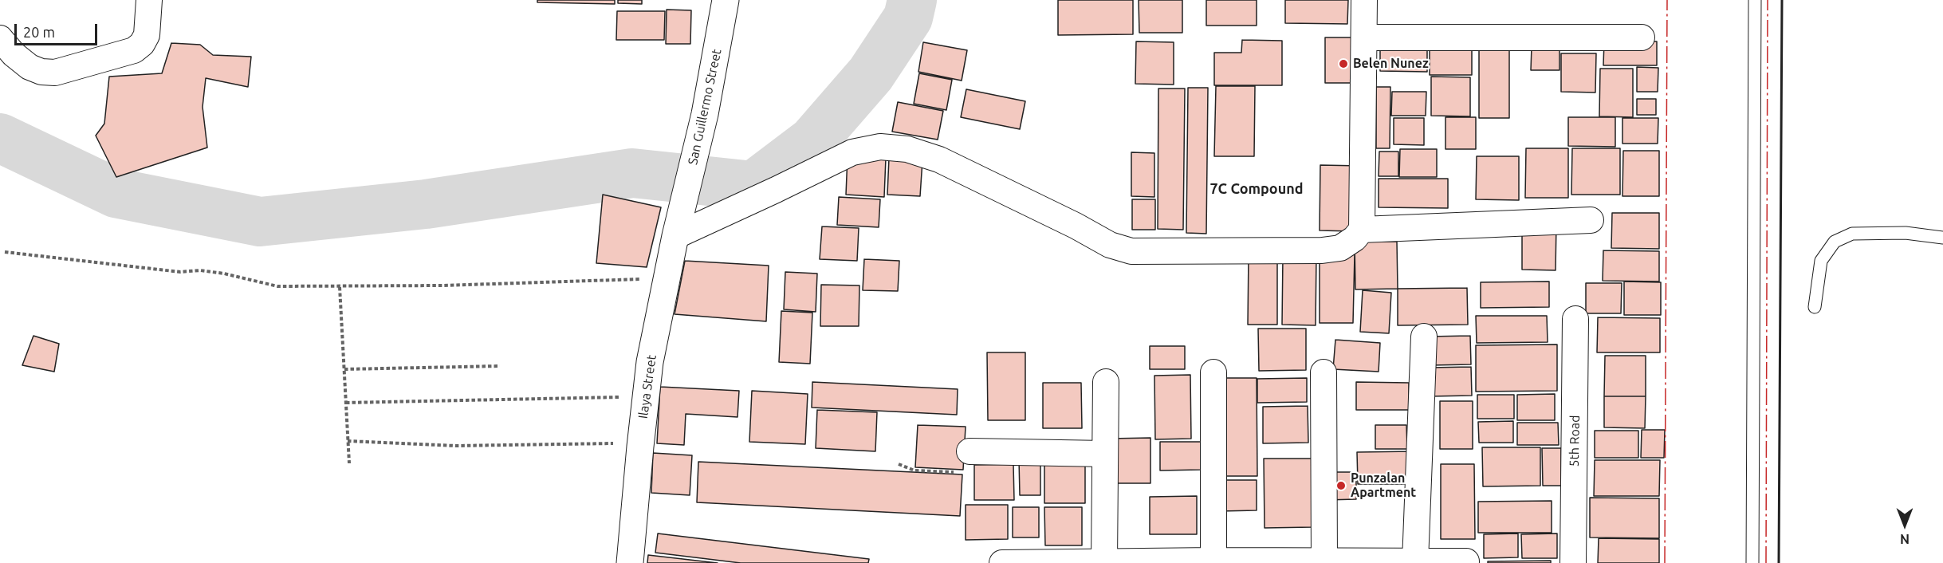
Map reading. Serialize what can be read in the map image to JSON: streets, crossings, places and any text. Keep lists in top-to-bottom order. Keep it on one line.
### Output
{"streets":{"main road":["San Guillermo Street","Ilaya Street"],"street":["5th Road"]},"crossings":[["San Guillermo Street","Ilaya Street"]],"districts":["7C Compound"],"places":["Belen Nunez","Punzalan Apartment"],"scale_bar":"20 m","north":"bottom"}
